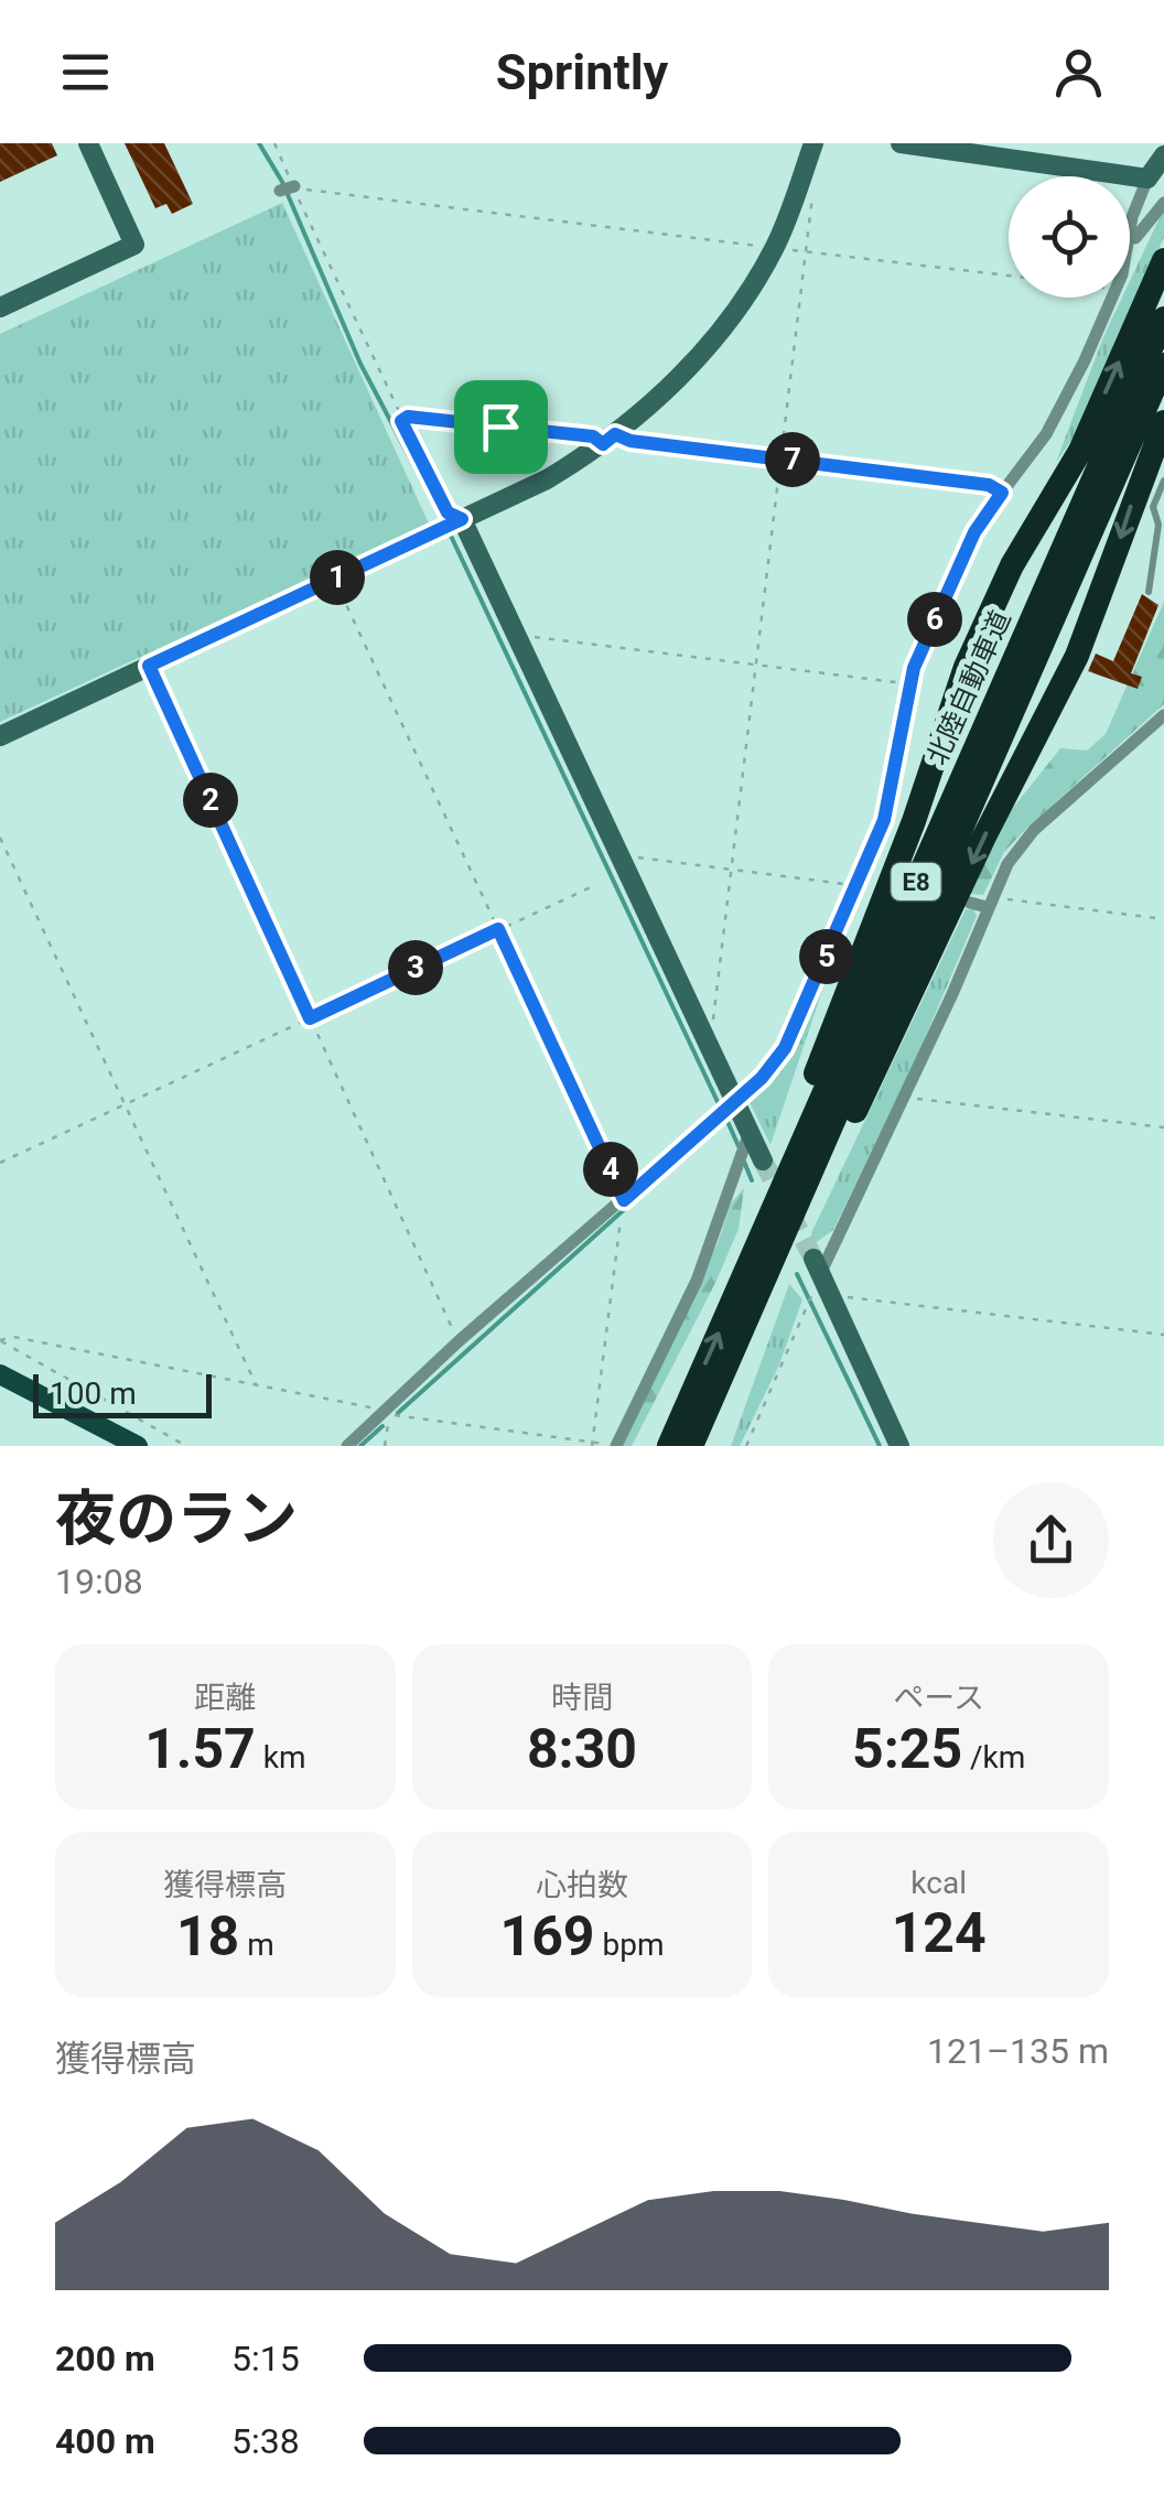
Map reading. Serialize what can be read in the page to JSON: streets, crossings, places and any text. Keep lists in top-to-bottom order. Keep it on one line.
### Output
{"streets":{"highway":["北陸自動車道","E8"]},"scale_bar":"100 m","page":{"header":"Sprintly","pins":["7","1","6","2","5","3","4"],"scale":"100 m","heading":["夜のラン","19:08"],"stats":[["距離","1.57 km"],["時間","8:30"],["ペース","5:25 /km"],["獲得標高","18 m"],["心拍数","169 bpm"],["kcal","124"]],"chart":["獲得標高","121–135 m"],"list":[{"name":"200 m","note":"5:15"},{"name":"400 m","note":"5:38"}]}}
